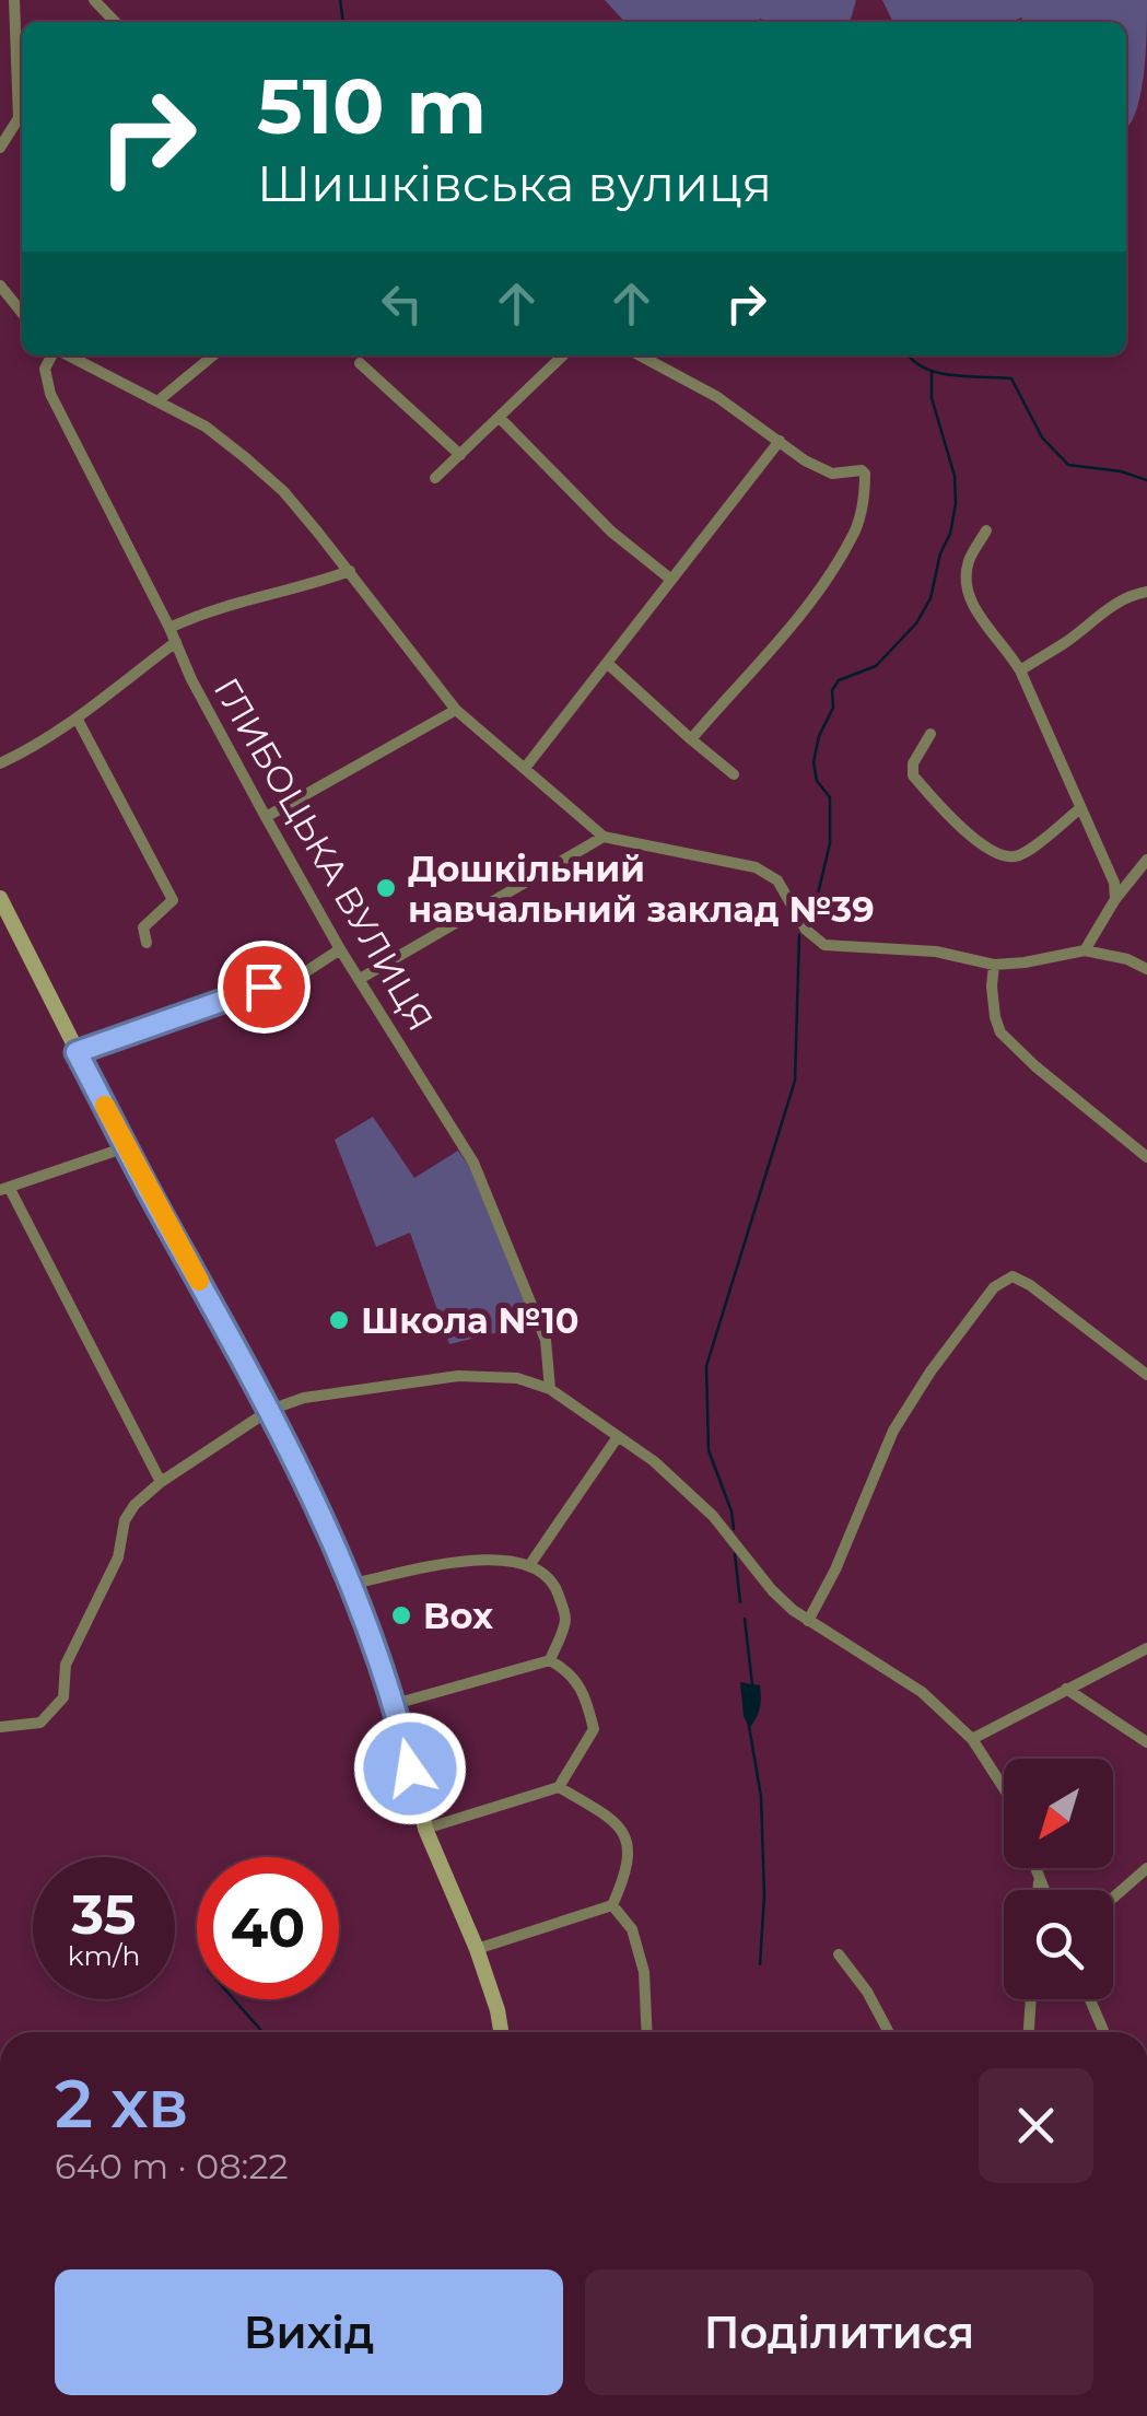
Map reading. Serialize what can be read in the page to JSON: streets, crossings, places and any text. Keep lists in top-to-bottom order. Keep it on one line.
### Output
{"streets":{"street":["ГЛИБОЦЬКА ВУЛИЦЯ"]},"places":["Дошкільний навчальний заклад №39","Школа №10","Box"],"north":"bottom left","page":{"turn":["510 m","Шишківська вулиця"],"speed":"35 km/h","limit":"40","heading":["2 хв","640 m · 08:22"],"buttons":["Вихід","Поділитися"]}}
